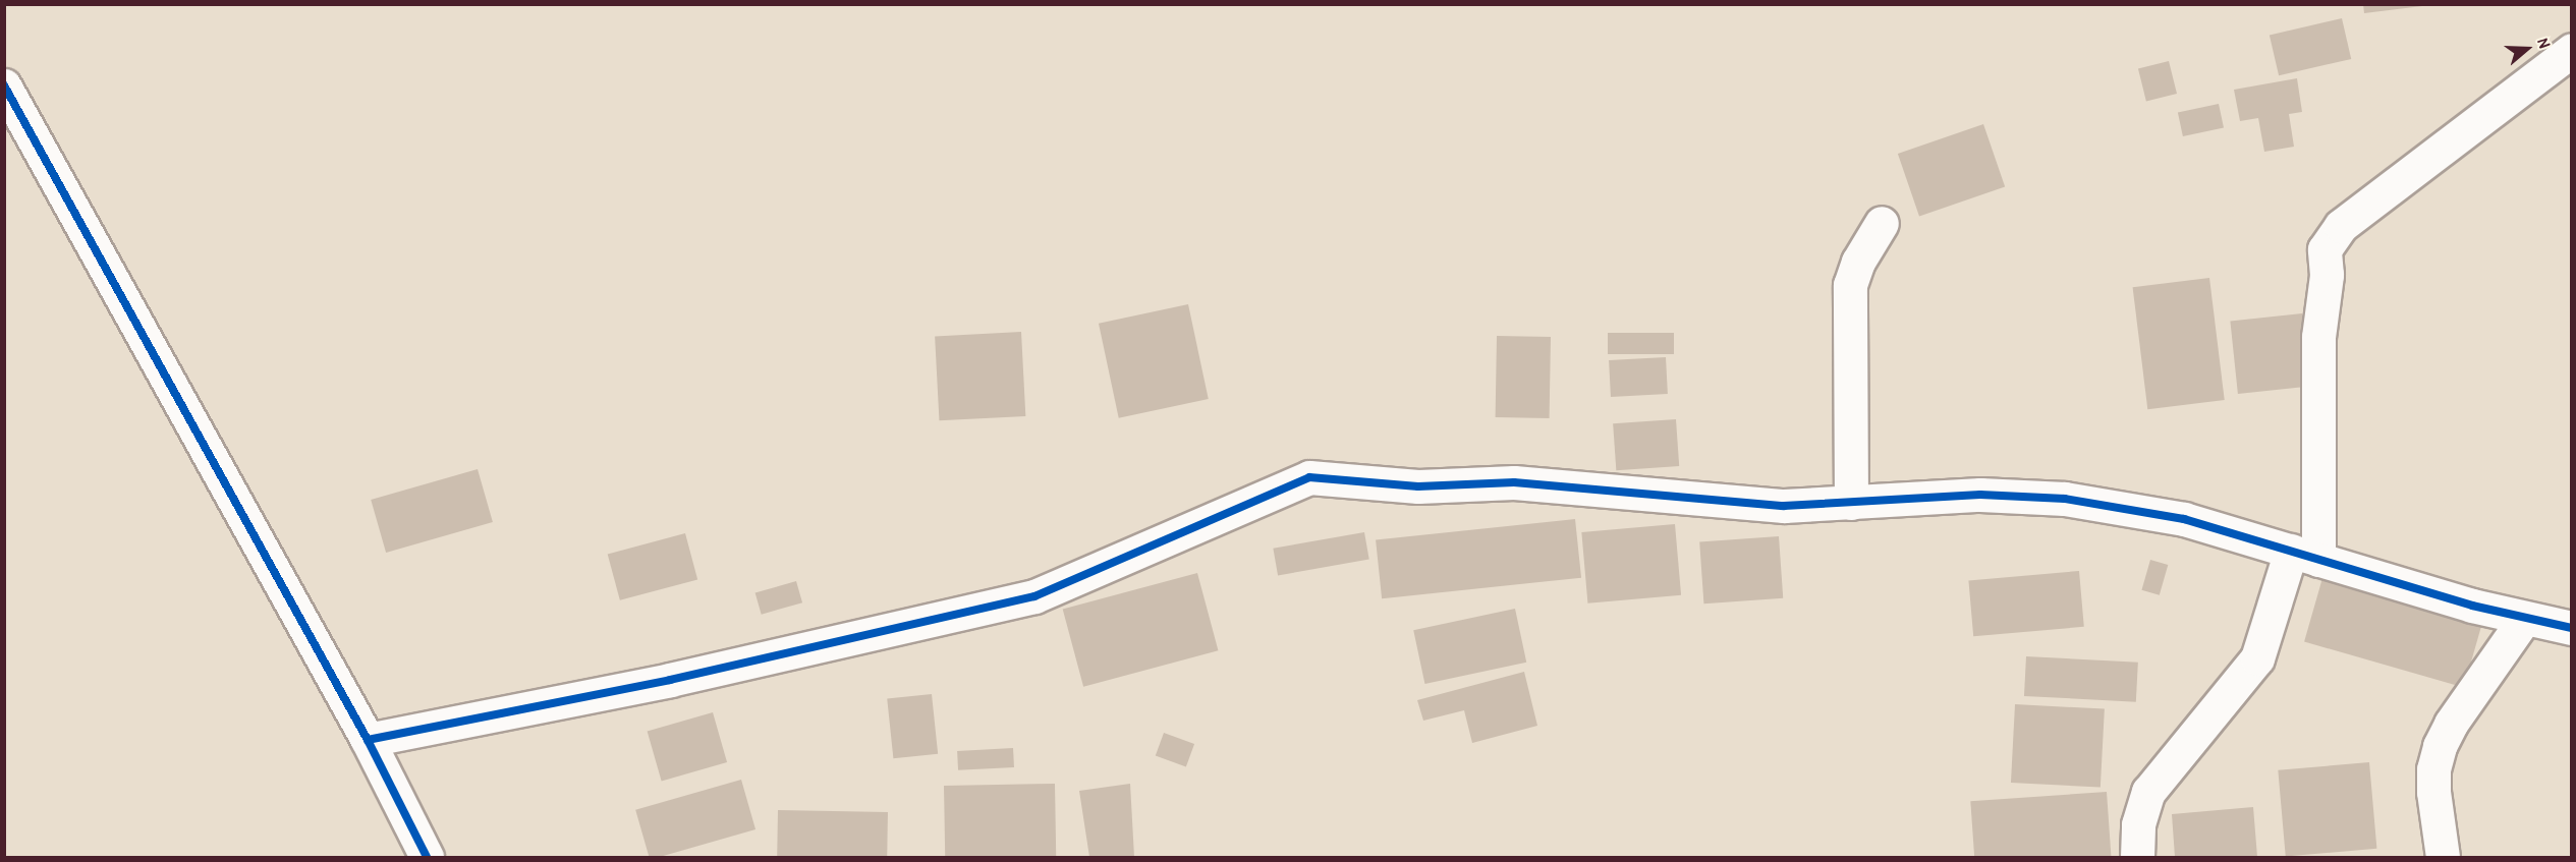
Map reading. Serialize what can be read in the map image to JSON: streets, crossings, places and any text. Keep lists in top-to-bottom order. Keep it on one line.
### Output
{"north":"right"}
